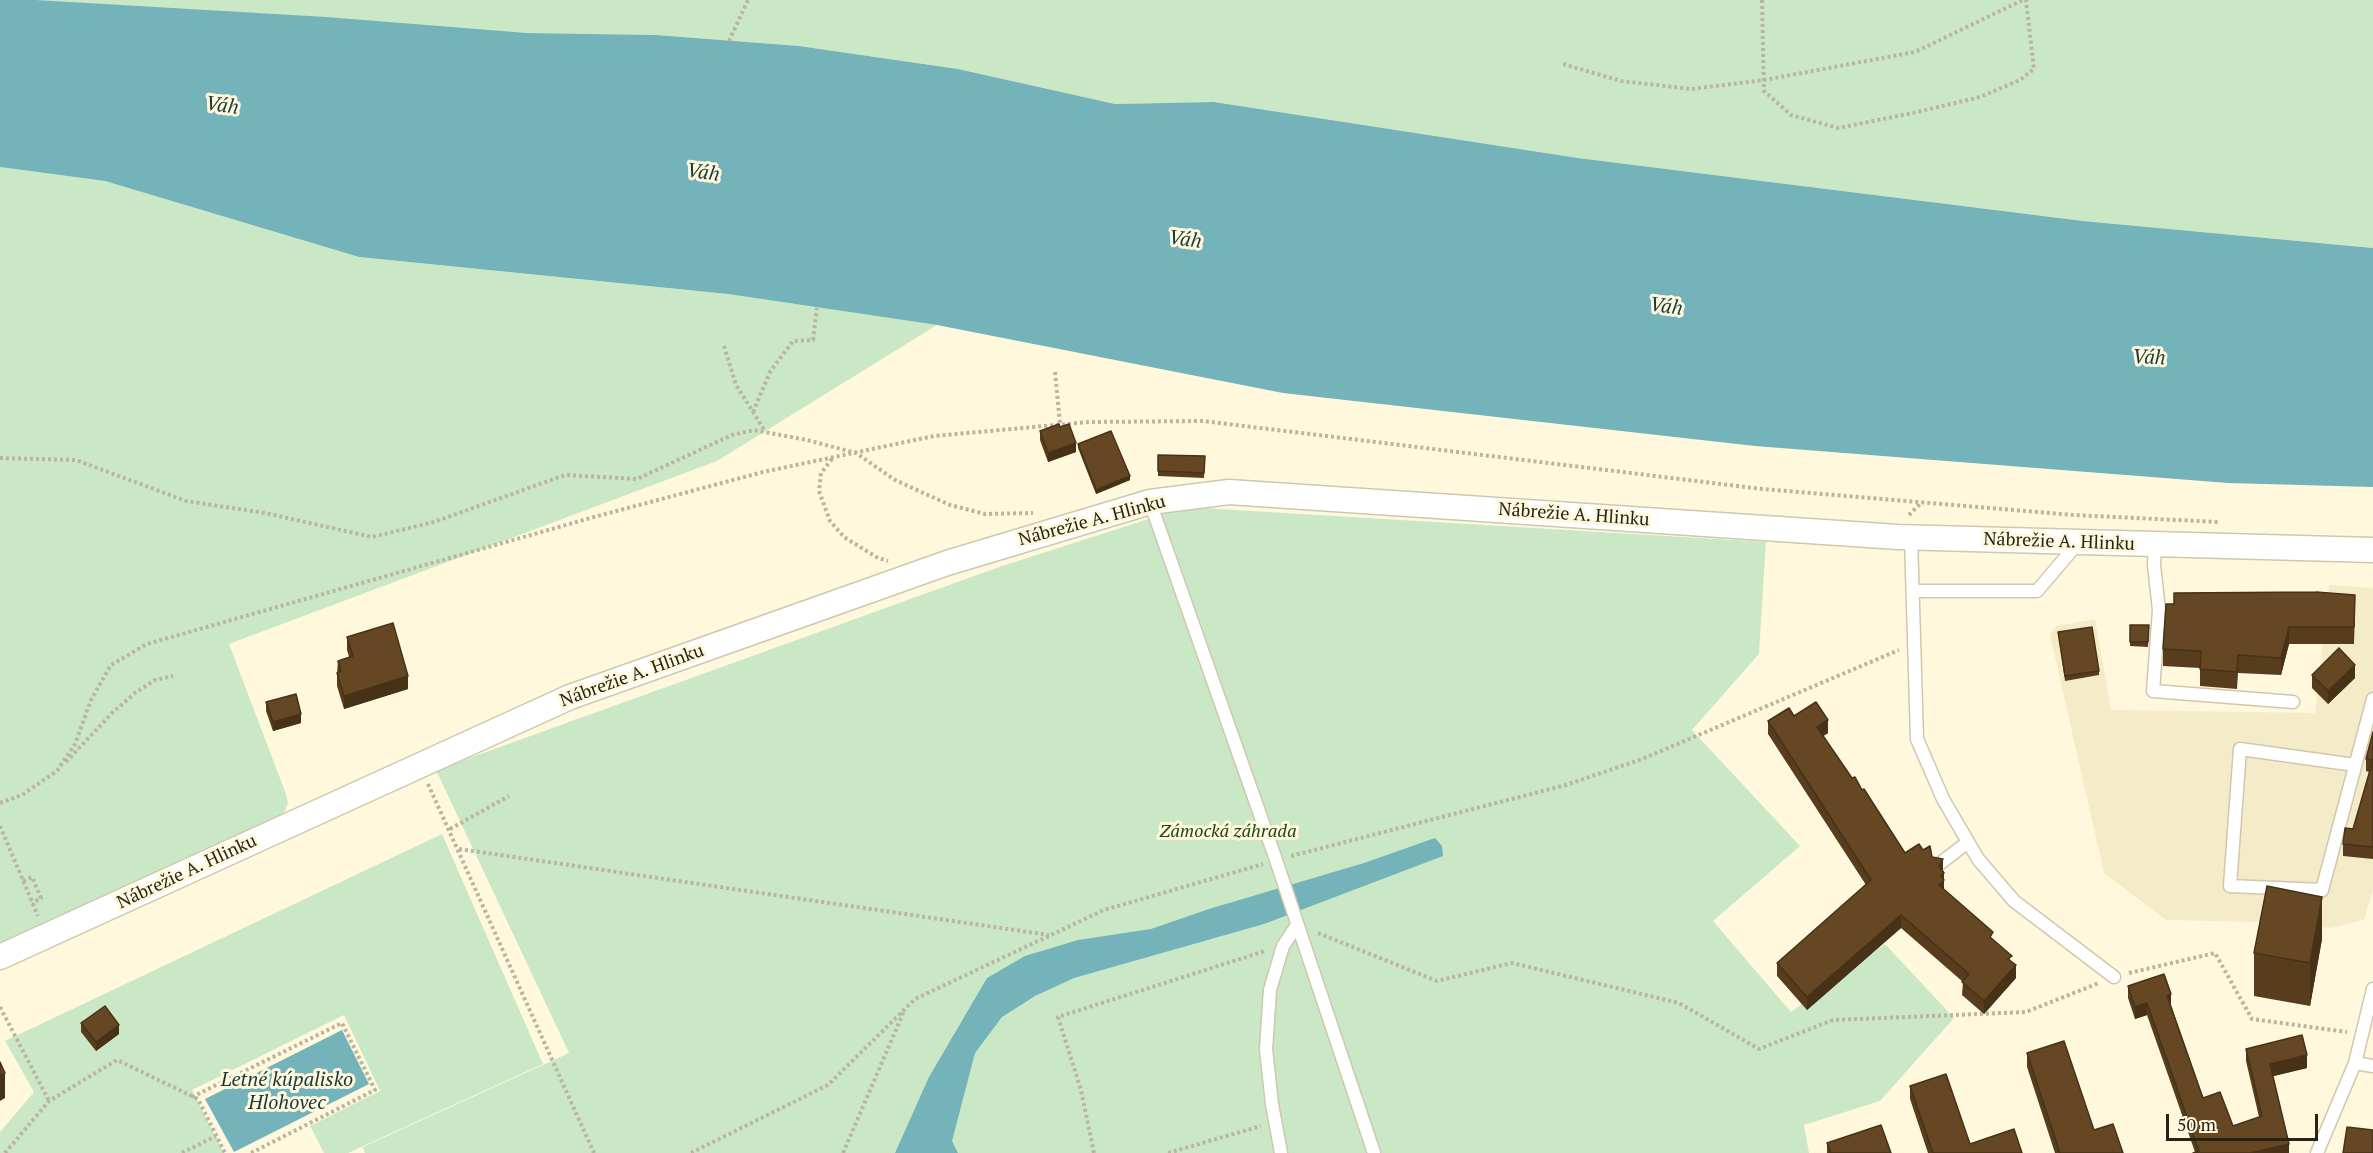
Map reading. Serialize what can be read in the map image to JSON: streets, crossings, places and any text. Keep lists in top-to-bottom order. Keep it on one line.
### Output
{"streets":{"street":["Nábrežie A. Hlinku"]},"water":["Váh","Letné kúpalisko Hlohovec"],"parks":["Zámocká záhrada"],"scale_bar":"50 m"}
